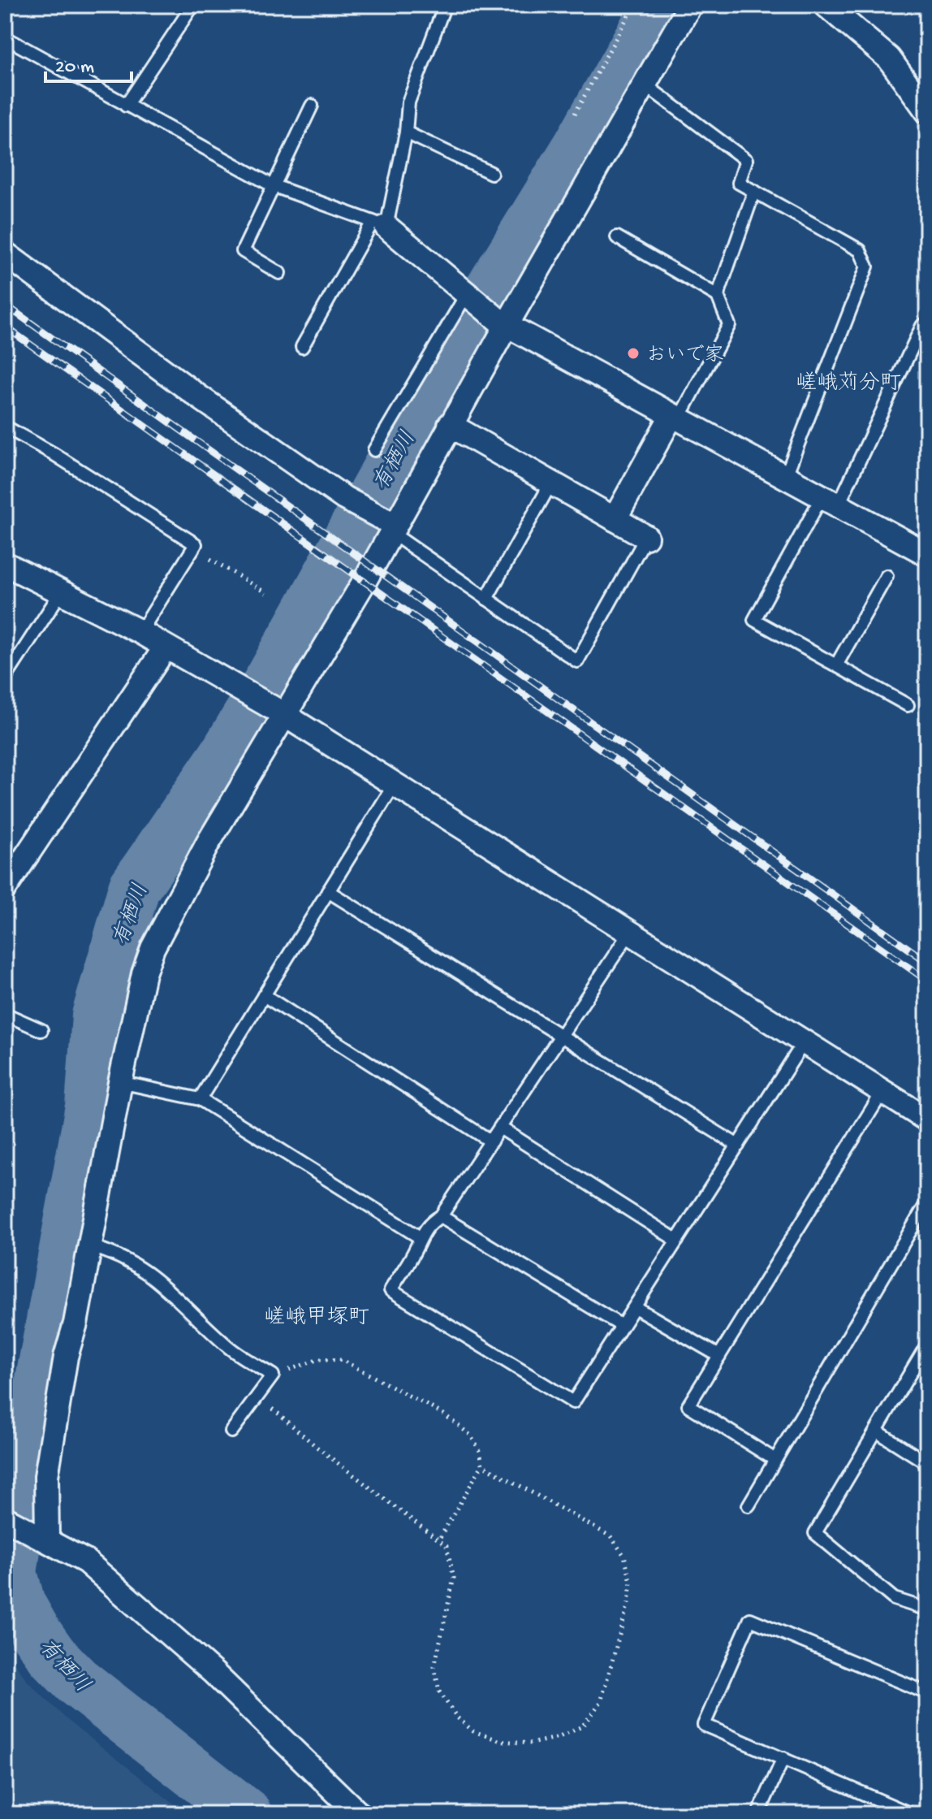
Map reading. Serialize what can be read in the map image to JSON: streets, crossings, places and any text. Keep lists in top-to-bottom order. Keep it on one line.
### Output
{"districts":["嵯峨苅分町","嵯峨甲塚町"],"water":["有栖川"],"places":["おいで家"],"scale_bar":"20 m"}
